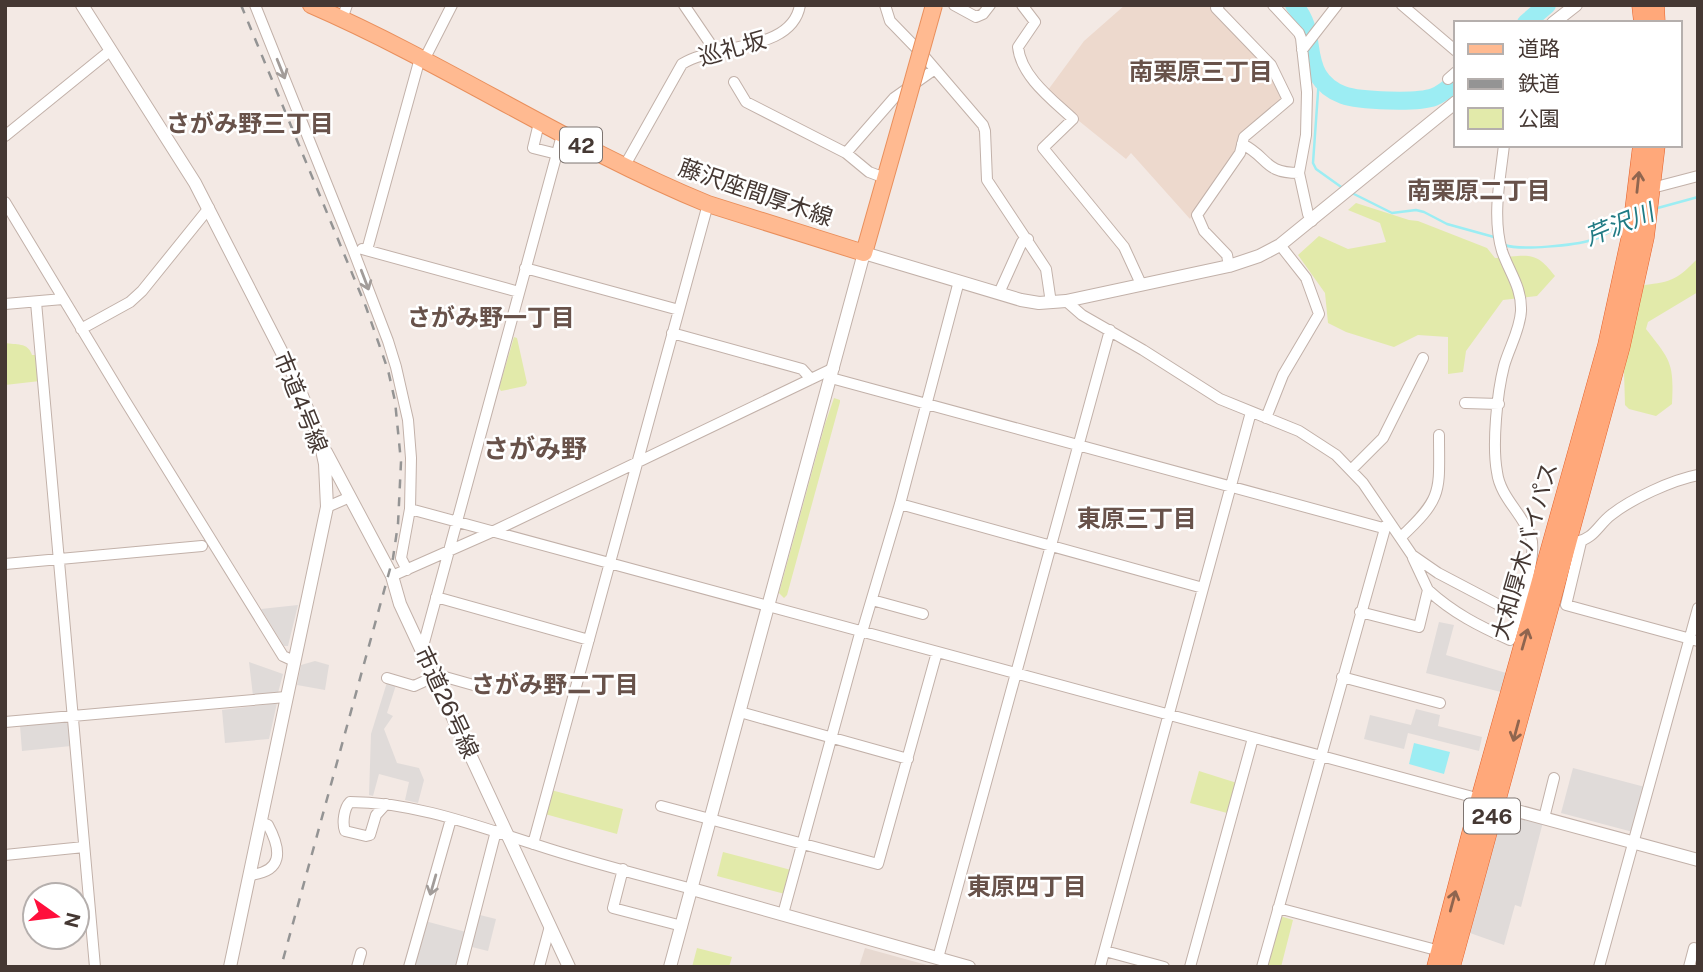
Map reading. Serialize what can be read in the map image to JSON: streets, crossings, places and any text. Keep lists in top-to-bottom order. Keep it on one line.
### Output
{"streets":{"highway":["大和厚木バイパス","246"],"main road":["42","藤沢座間厚木線"],"street":["巡礼坂","市道4号線","市道26号線"]},"crossings":[["巡礼坂","藤沢座間厚木線"],["市道4号線","市道26号線"]],"districts":["南栗原三丁目","さがみ野三丁目","南栗原二丁目","さがみ野一丁目","さがみ野","東原三丁目","さがみ野二丁目","東原四丁目"],"water":["芹沢川"],"legend":["道路","鉄道","公園"],"north":"right"}
